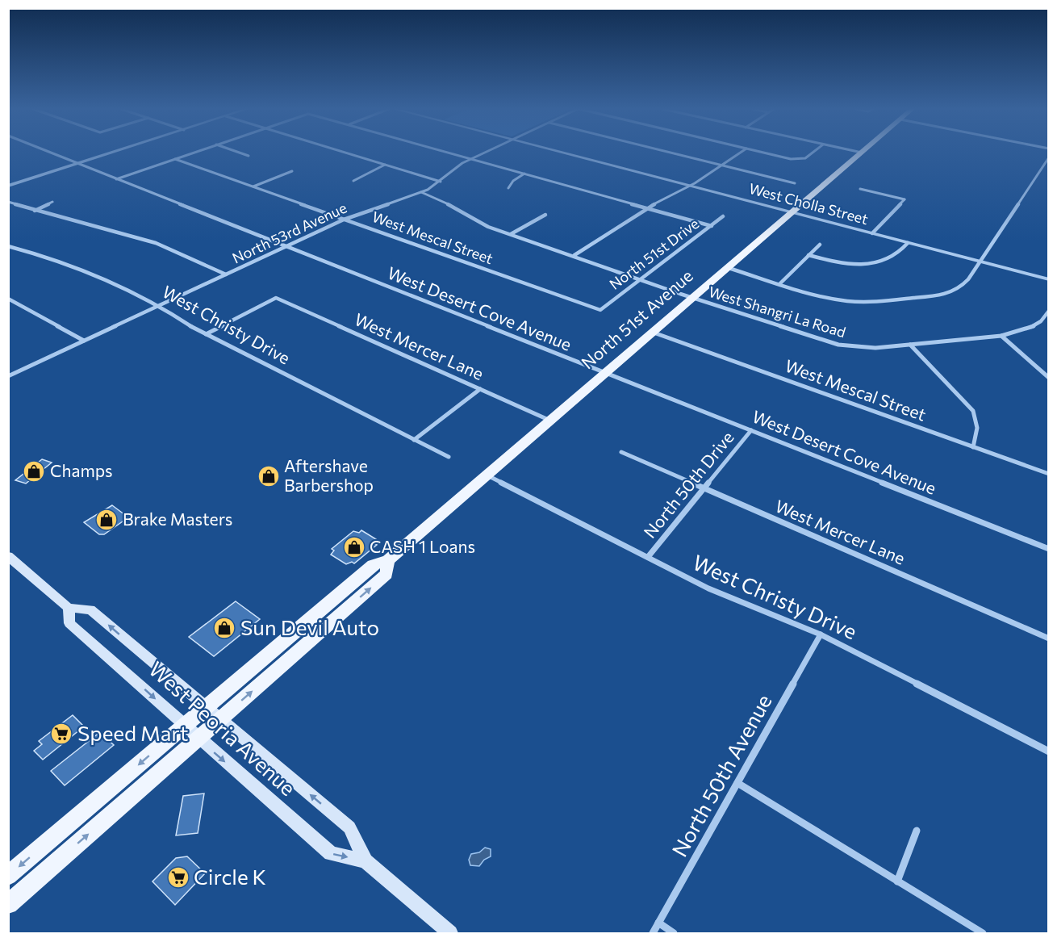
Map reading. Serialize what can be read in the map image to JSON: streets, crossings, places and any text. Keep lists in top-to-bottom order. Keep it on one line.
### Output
{"streets":{"main road":["North 51st Avenue","West Peoria Avenue"],"street":["West Cholla Street","North 53rd Avenue","West Mescal Street","North 51st Drive","West Desert Cove Avenue","West Shangri La Road","West Christy Drive","West Mercer Lane","North 50th Drive","North 50th Avenue"]},"crossings":[["West Cholla Street","North 51st Avenue"],["North 53rd Avenue","West Mescal Street"],["North 53rd Avenue","West Desert Cove Avenue"],["North 53rd Avenue","West Shangri La Road"],["North 53rd Avenue","West Christy Drive"],["West Mescal Street","North 51st Drive"],["West Mescal Street","North 51st Avenue"],["North 51st Drive","West Shangri La Road"],["West Desert Cove Avenue","North 51st Avenue"],["West Desert Cove Avenue","North 50th Drive"],["West Shangri La Road","North 51st Avenue"],["North 51st Avenue","West Christy Drive"],["North 51st Avenue","West Mercer Lane"],["North 51st Avenue","West Peoria Avenue"],["West Christy Drive","West Mercer Lane"],["West Christy Drive","North 50th Drive"],["West Christy Drive","North 50th Avenue"],["West Mercer Lane","North 50th Drive"]],"places":{"shop":["Champs","Aftershave Barbershop","Brake Masters","CASH 1 Loans","Sun Devil Auto"],"supermarket":["Speed Mart","Circle K"]}}
